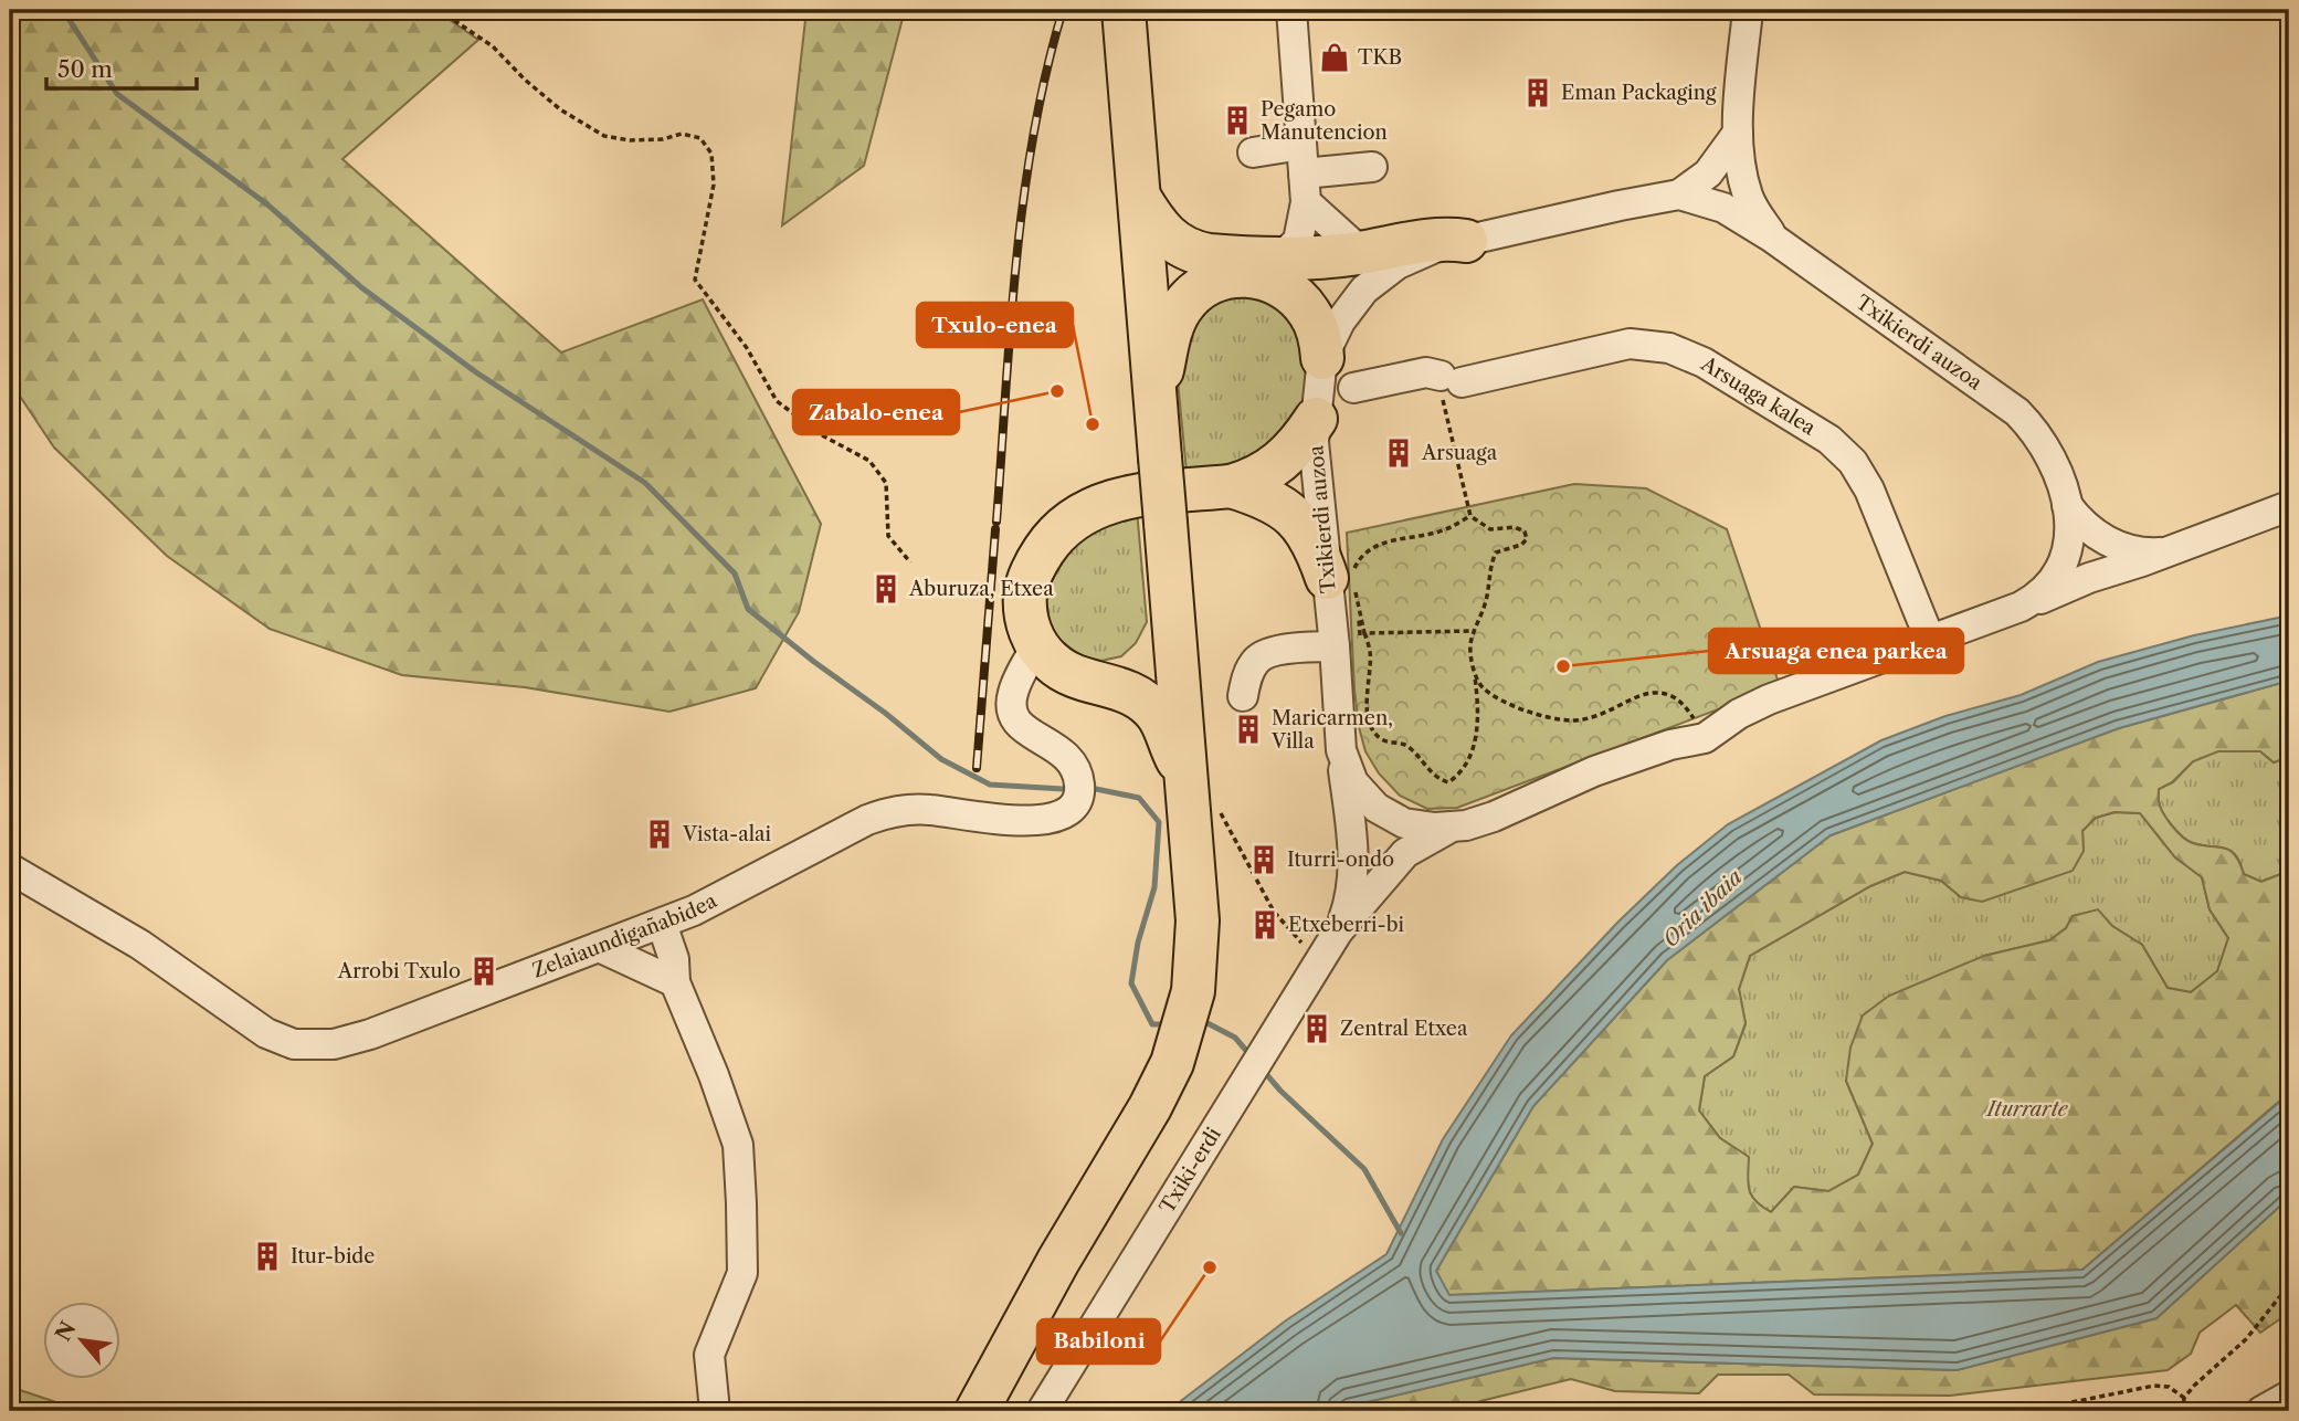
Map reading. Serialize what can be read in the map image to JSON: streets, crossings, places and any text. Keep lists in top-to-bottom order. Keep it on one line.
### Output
{"streets":{"street":["Txikierdi auzoa","Arsuaga kalea","Zelaiaundigañabidea","Txiki-erdi"]},"crossings":[["Txikierdi auzoa","Arsuaga kalea"]],"water":["Oria ibaia"],"parks":["Iturrarte"],"places":{"shop":["TKB"],"building":["Eman Packaging","Pegamo Manutencion","Arsuaga","Aburuza, Etxea","Maricarmen, Villa","Vista-alai","Iturri-ondo","Etxeberri-bi","Arrobi Txulo","Zentral Etxea","Itur-bide"],"other":["Zabalo-enea","Txulo-enea","Arsuaga enea parkea","Babiloni"]},"scale_bar":"50 m","north":"top left"}
